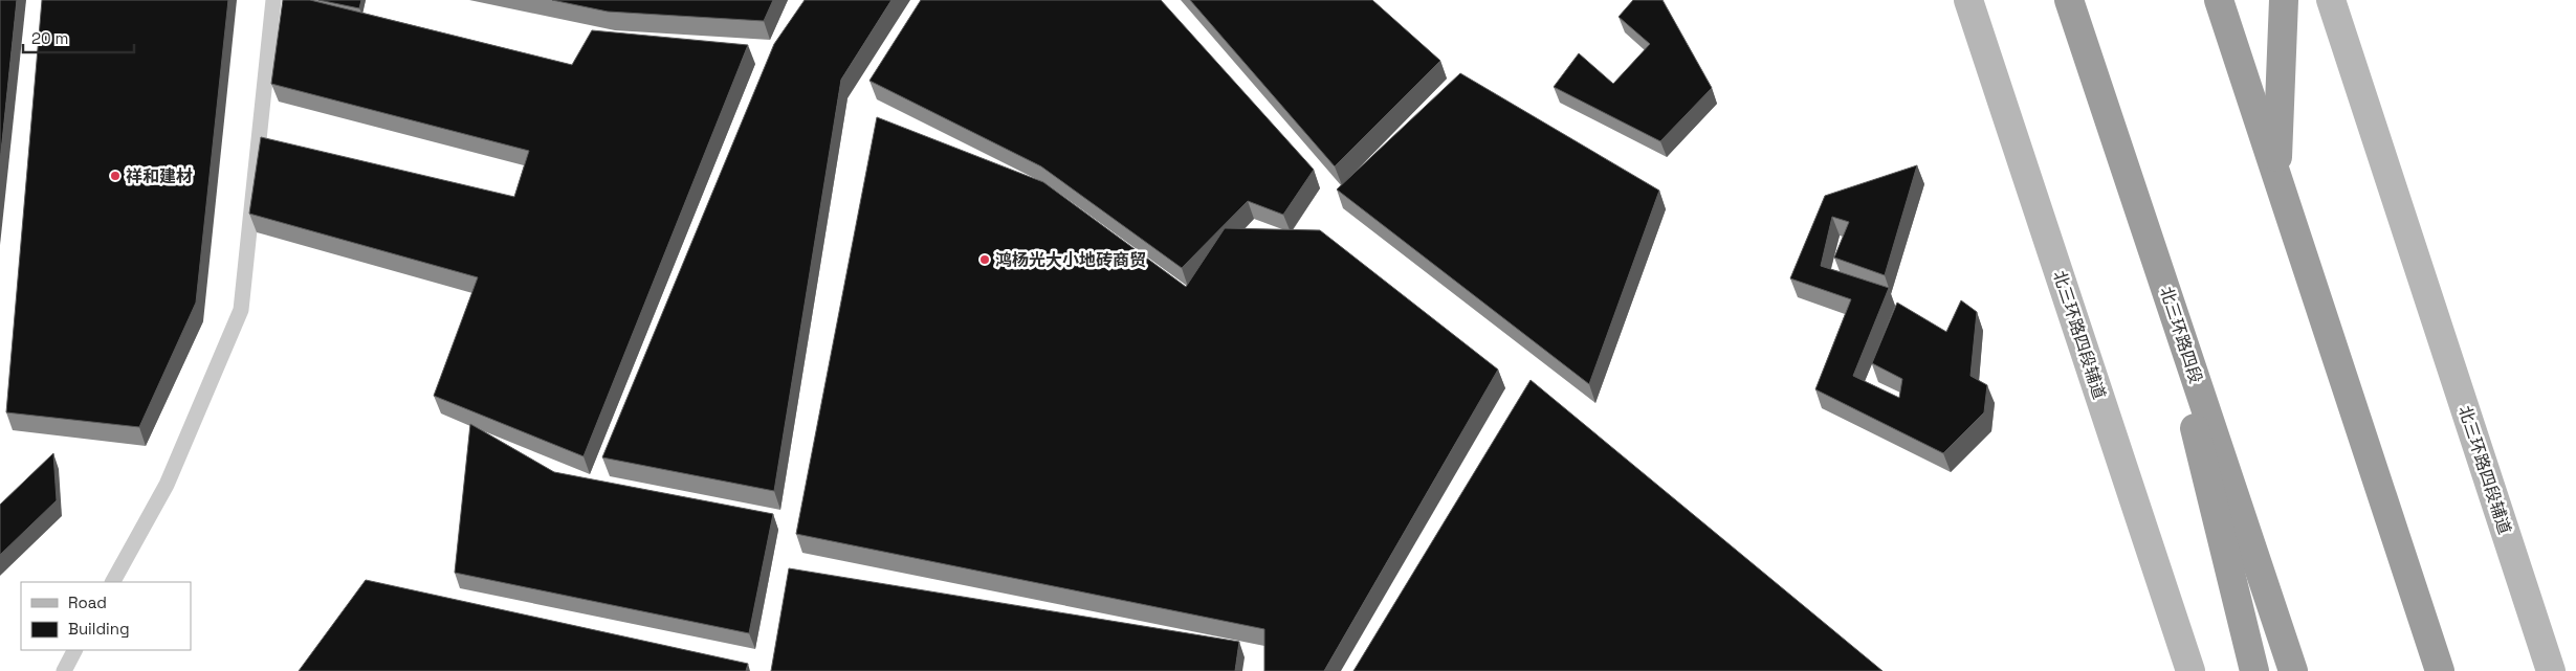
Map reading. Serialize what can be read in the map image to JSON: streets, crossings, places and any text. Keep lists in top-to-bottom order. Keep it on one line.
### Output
{"streets":{"highway":["北三环路四段"],"main road":["北三环路四段辅道"]},"places":["祥和建材","鸿杨光大小地砖商贸"],"legend":["Road","Building"],"scale_bar":"20 m"}
